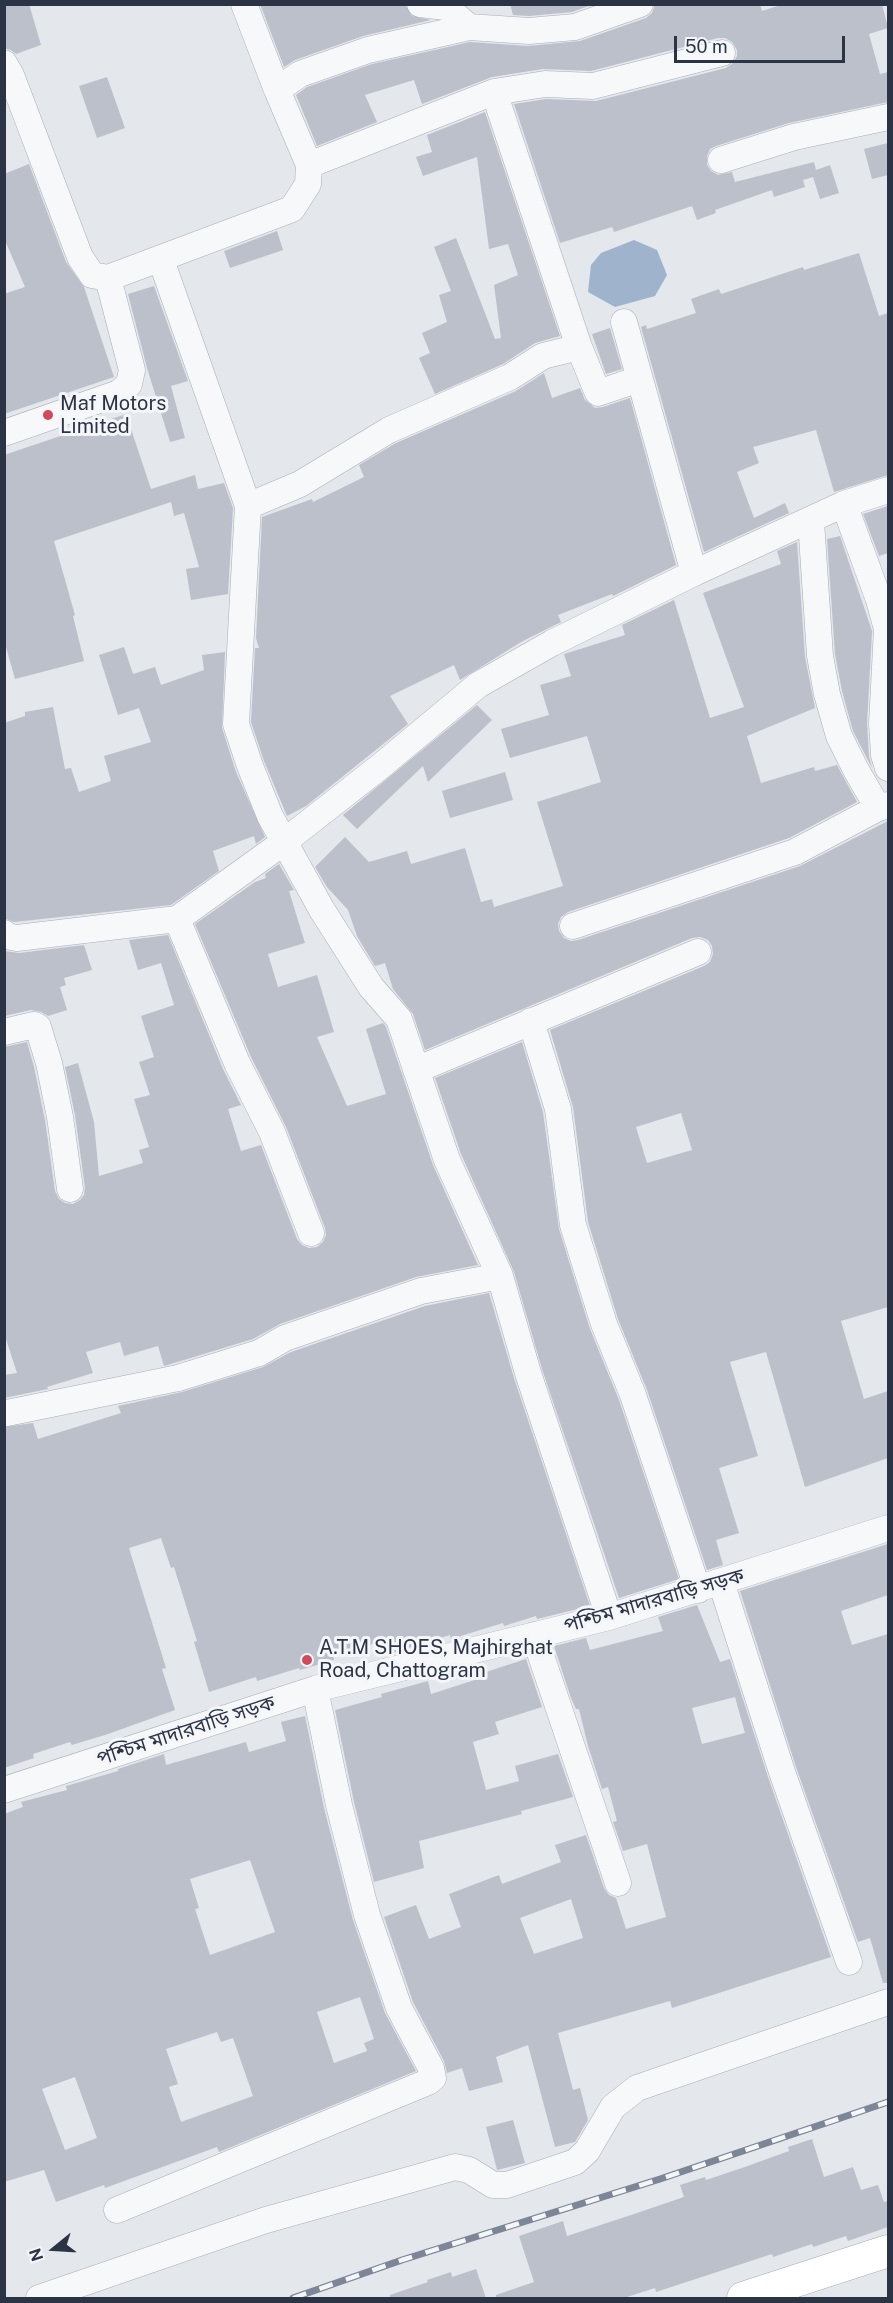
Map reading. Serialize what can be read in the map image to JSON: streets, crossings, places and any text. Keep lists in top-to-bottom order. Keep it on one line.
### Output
{"streets":{"street":["পশ্চিম মাদারবাড়ি সড়ক"]},"places":["Maf Motors Limited","A.T.M SHOES, Majhirghat Road, Chattogram"],"scale_bar":"50 m","north":"left"}
